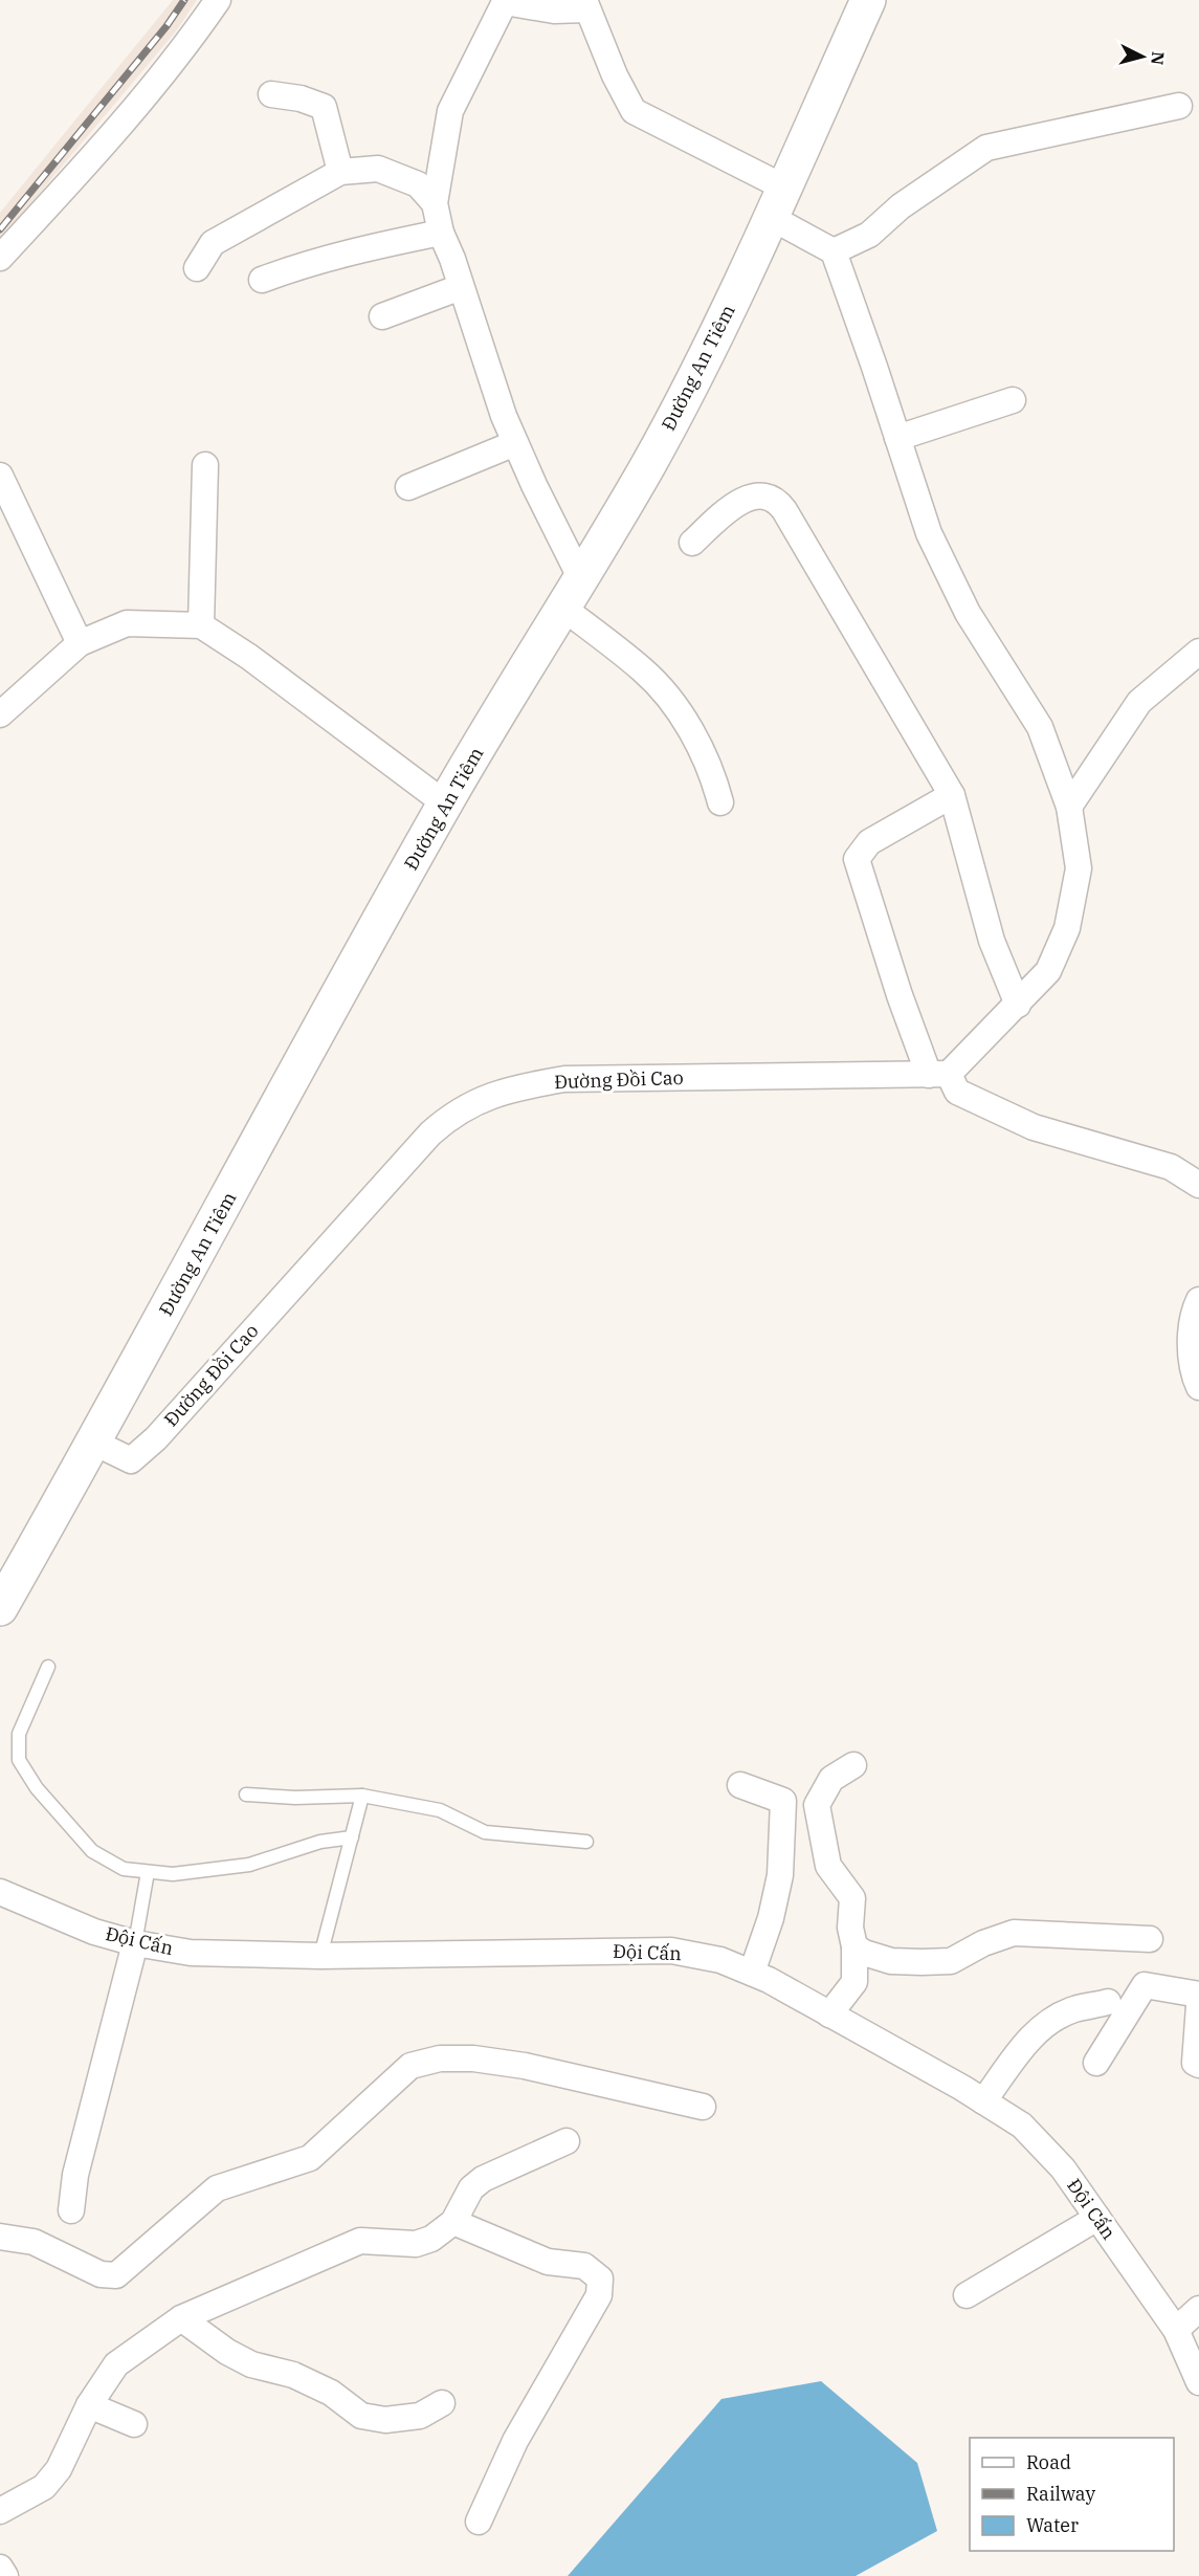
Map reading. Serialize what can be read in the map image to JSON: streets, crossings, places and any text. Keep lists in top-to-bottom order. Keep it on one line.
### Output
{"streets":{"main road":["Đường An Tiêm"],"street":["Đường Đồi Cao","Đội Cấn"]},"crossings":[["Đường An Tiêm","Đường Đồi Cao"]],"legend":["Road","Railway","Water"],"north":"right"}
